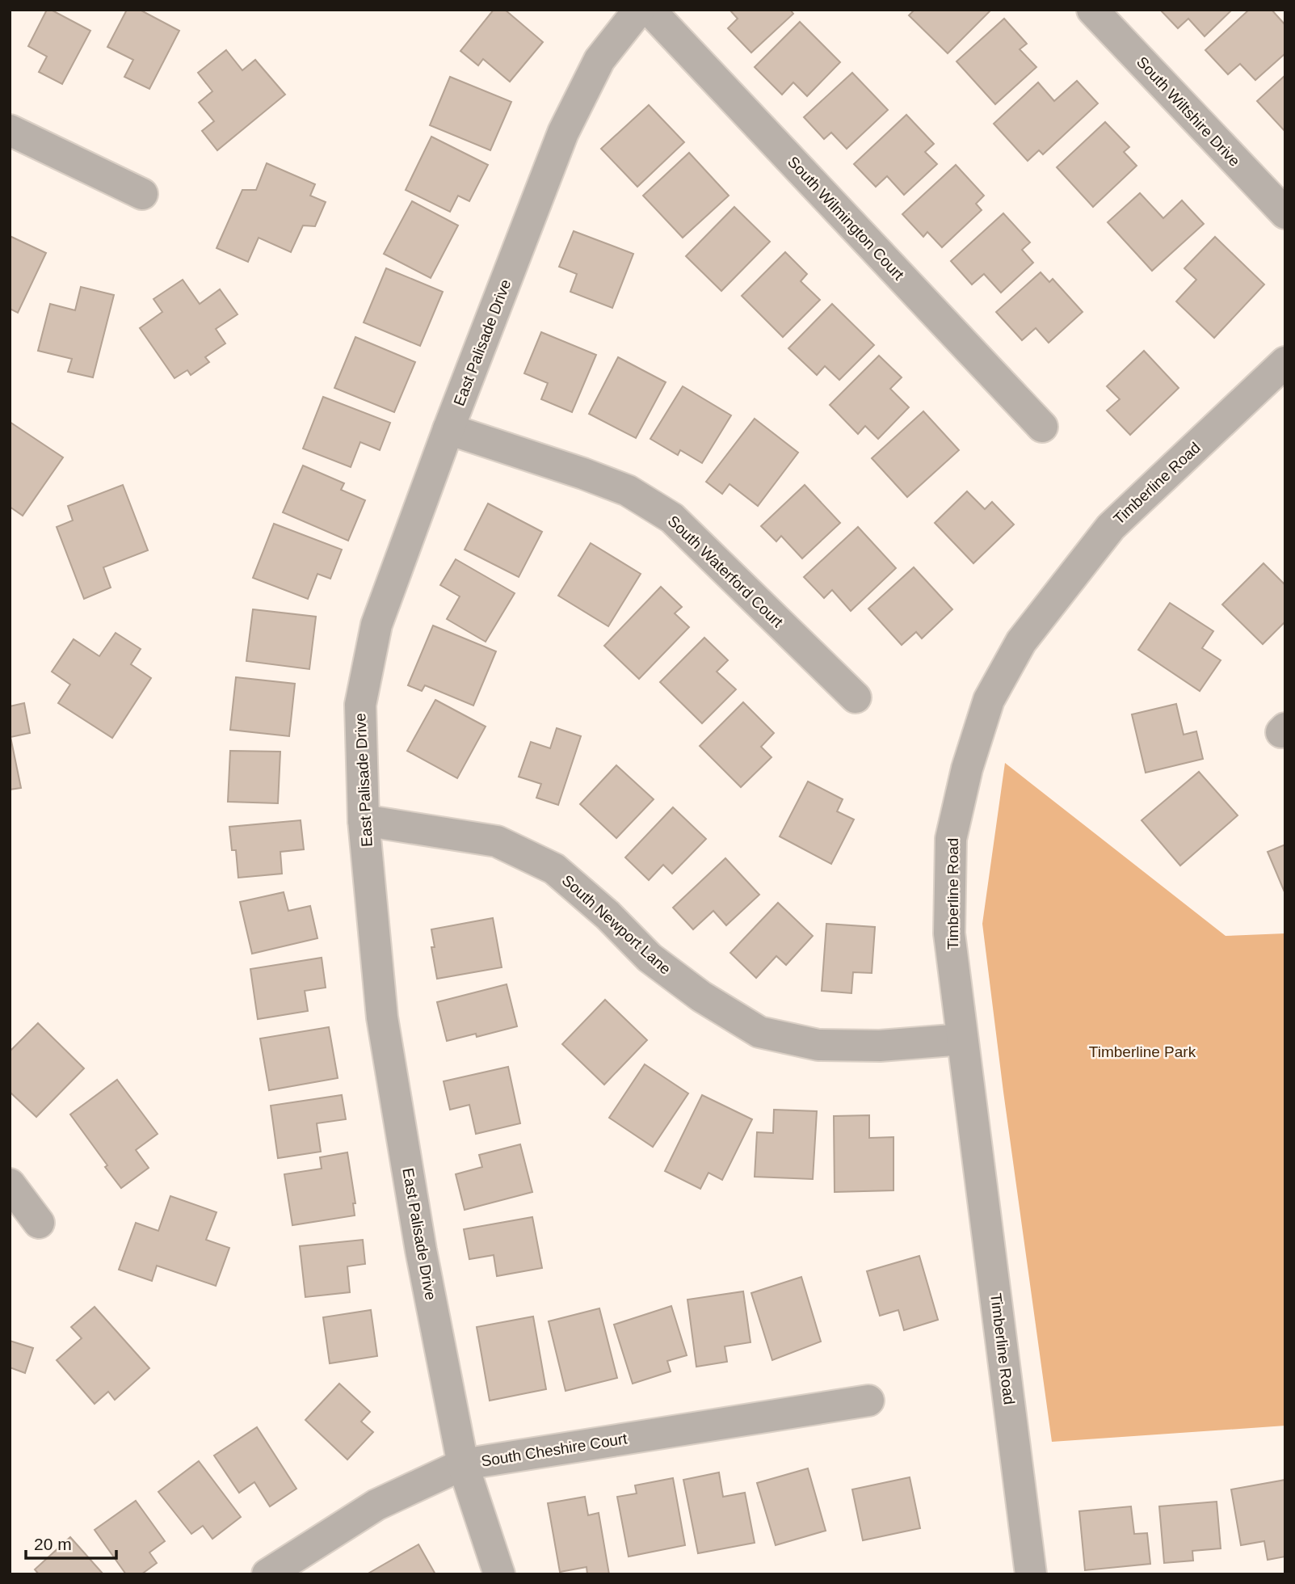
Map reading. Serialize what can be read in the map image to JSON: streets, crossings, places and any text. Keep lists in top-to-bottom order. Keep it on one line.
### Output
{"streets":{"street":["South Wiltshire Drive","South Wilmington Court","East Palisade Drive","Timberline Road","South Waterford Court","South Newport Lane","South Cheshire Court"]},"crossings":[["East Palisade Drive","South Waterford Court"],["East Palisade Drive","South Newport Lane"],["East Palisade Drive","South Cheshire Court"],["Timberline Road","South Newport Lane"]],"parks":["Timberline Park"],"scale_bar":"20 m"}
